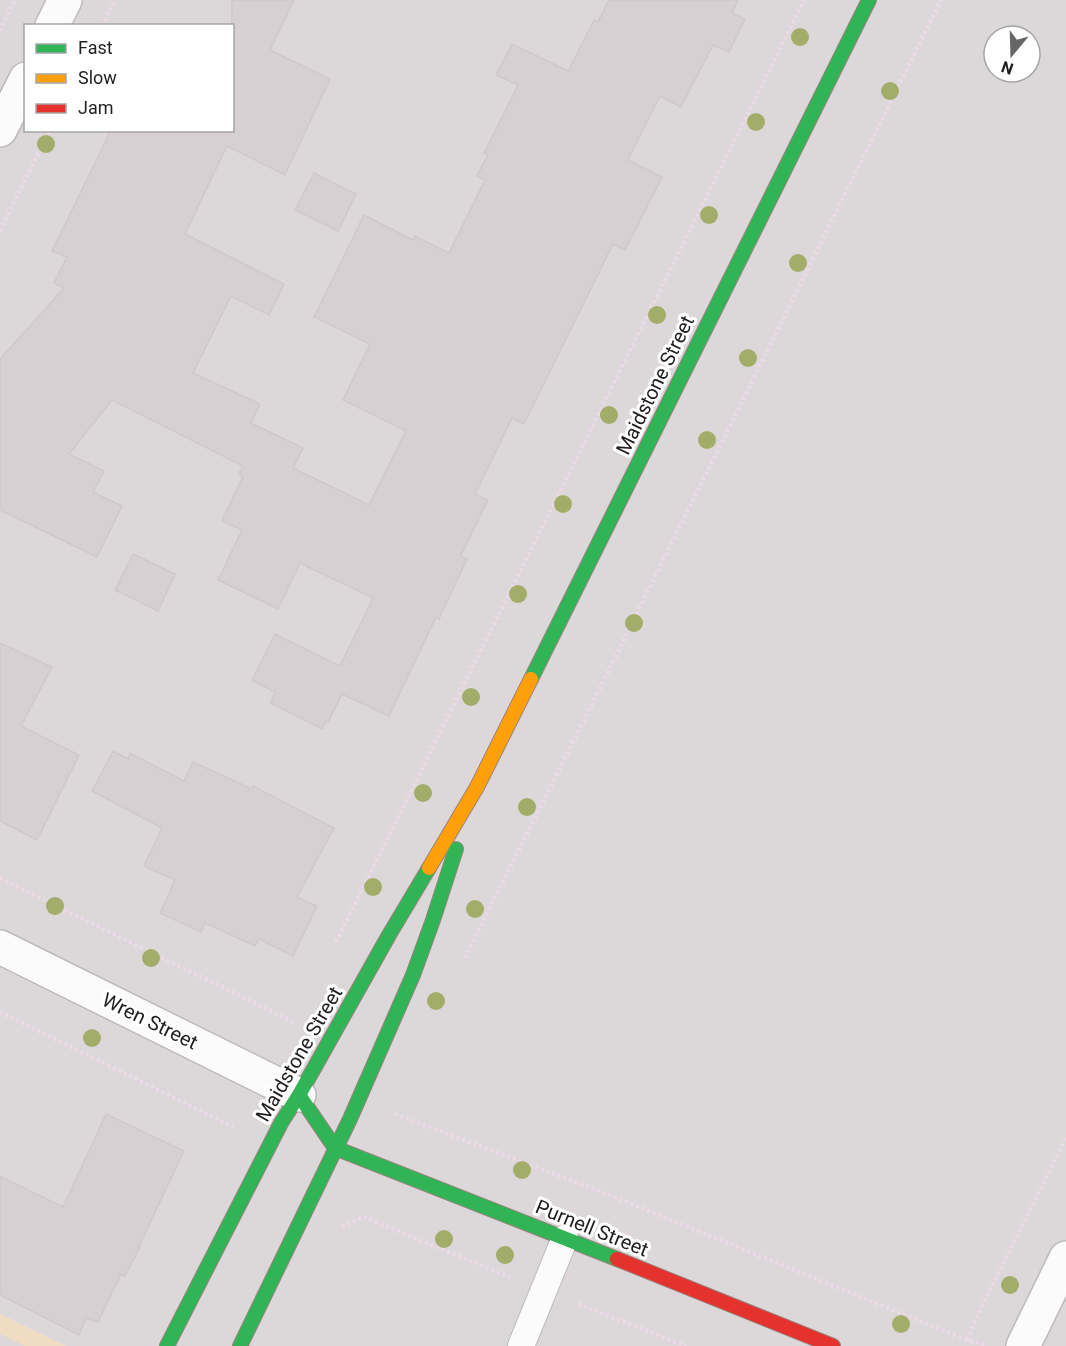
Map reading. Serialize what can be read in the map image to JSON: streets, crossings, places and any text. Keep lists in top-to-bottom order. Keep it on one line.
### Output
{"streets":{"main road":["Maidstone Street","Purnell Street"],"street":["Wren Street"]},"crossings":[["Maidstone Street","Wren Street"],["Maidstone Street","Purnell Street"]],"legend":["Fast","Slow","Jam"],"north":"bottom"}
